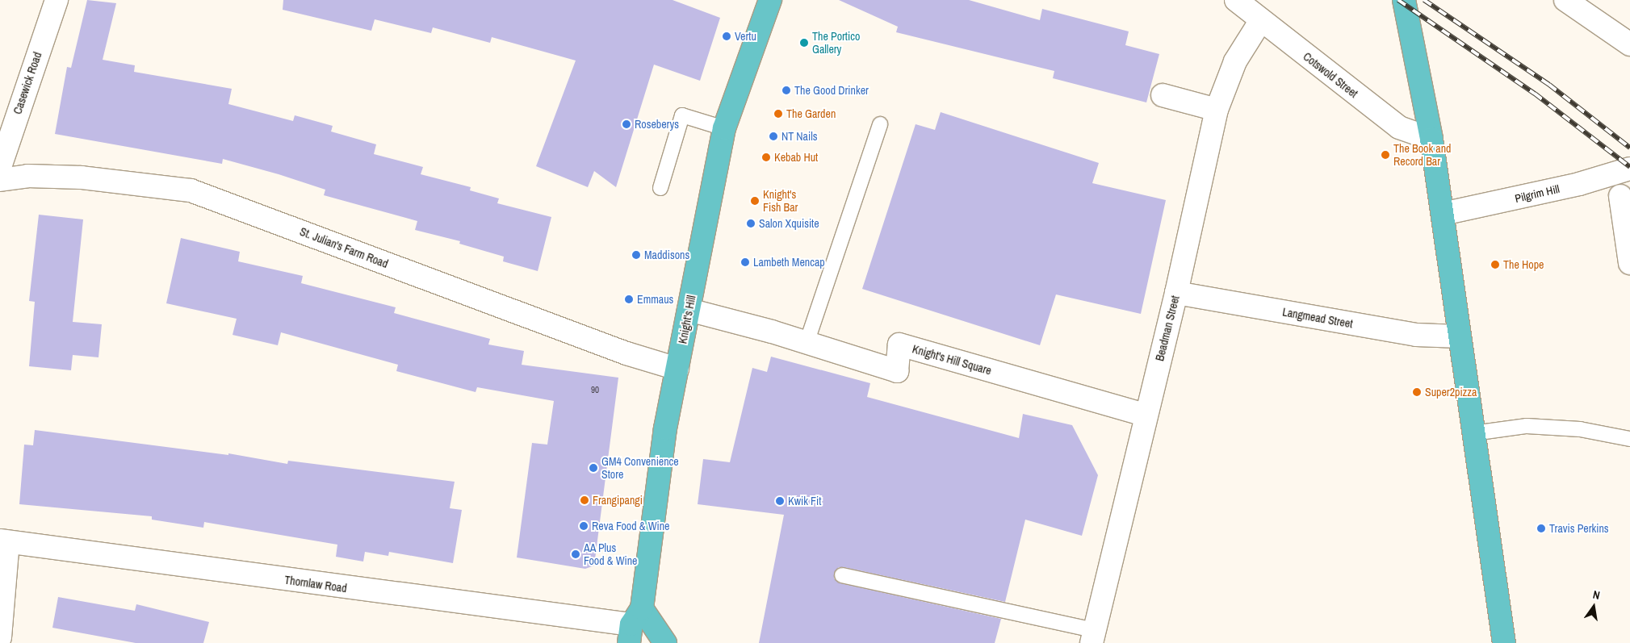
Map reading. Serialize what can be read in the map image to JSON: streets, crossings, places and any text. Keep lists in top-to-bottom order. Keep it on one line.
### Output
{"streets":{"main road":["Knight's Hill"],"street":["Cotswold Street","Casewick Road","Pilgrim Hill","St. Julian's Farm Road","Langmead Street","Beadman Street","Knight's Hill Square","Thornlaw Road"]},"crossings":[["Cotswold Street","Beadman Street"],["St. Julian's Farm Road","Knight's Hill"],["Langmead Street","Beadman Street"],["Knight's Hill","Knight's Hill Square"],["Knight's Hill","Thornlaw Road"],["Beadman Street","Knight's Hill Square"]],"places":["Vertu","The Portico Gallery","The Good Drinker","The Garden","Roseberys","NT Nails","The Book and Record Bar","Kebab Hut","Knight's Fish Bar","Salon Xquisite","Maddisons","Lambeth Mencap","The Hope","Emmaus","Super2pizza","GM4 Convenience Store","Frangipangi","Kwik Fit","Reva Food & Wine","Travis Perkins","AA Plus Food & Wine"],"house_numbers":["90"],"north":"top"}
